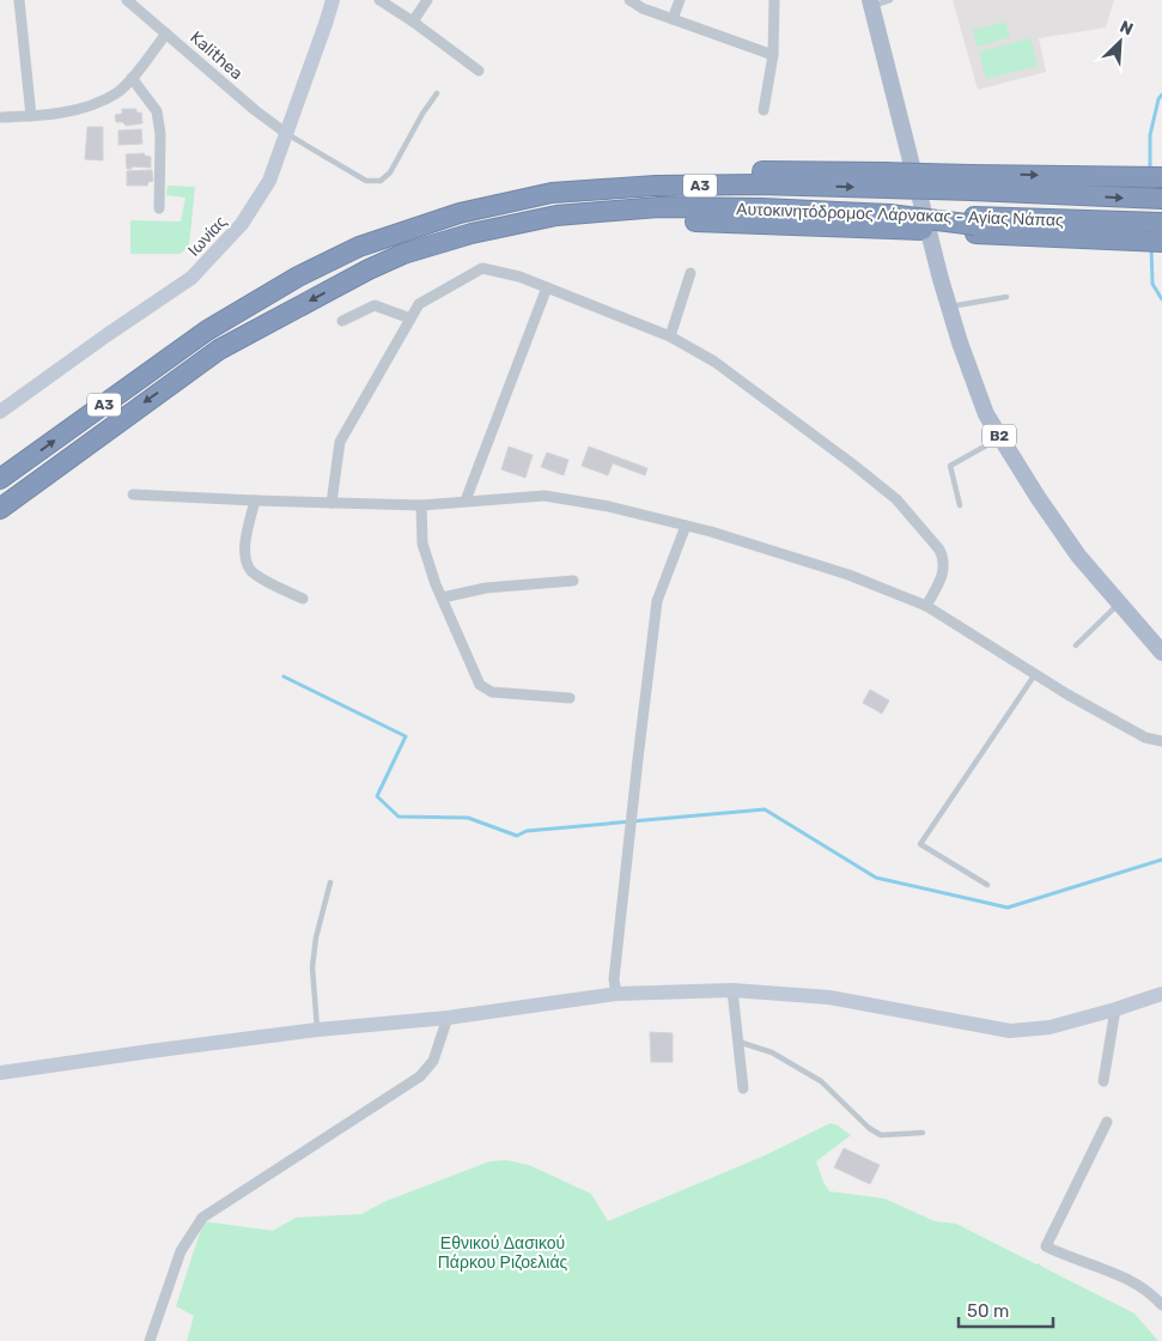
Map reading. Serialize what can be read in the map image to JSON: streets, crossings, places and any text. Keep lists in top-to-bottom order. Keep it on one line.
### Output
{"streets":{"highway":["A3","Αυτοκινητόδρομος Λάρνακας - Αγίας Νάπας"],"main road":["Ιωνίας","B2"],"street":["Kalithea"]},"crossings":[["Kalithea","Ιωνίας"],["A3","Αυτοκινητόδρομος Λάρνακας - Αγίας Νάπας"]],"parks":["Εθνικού Δασικού Πάρκου Ριζοελιάς"],"scale_bar":"50 m","north":"top right"}
